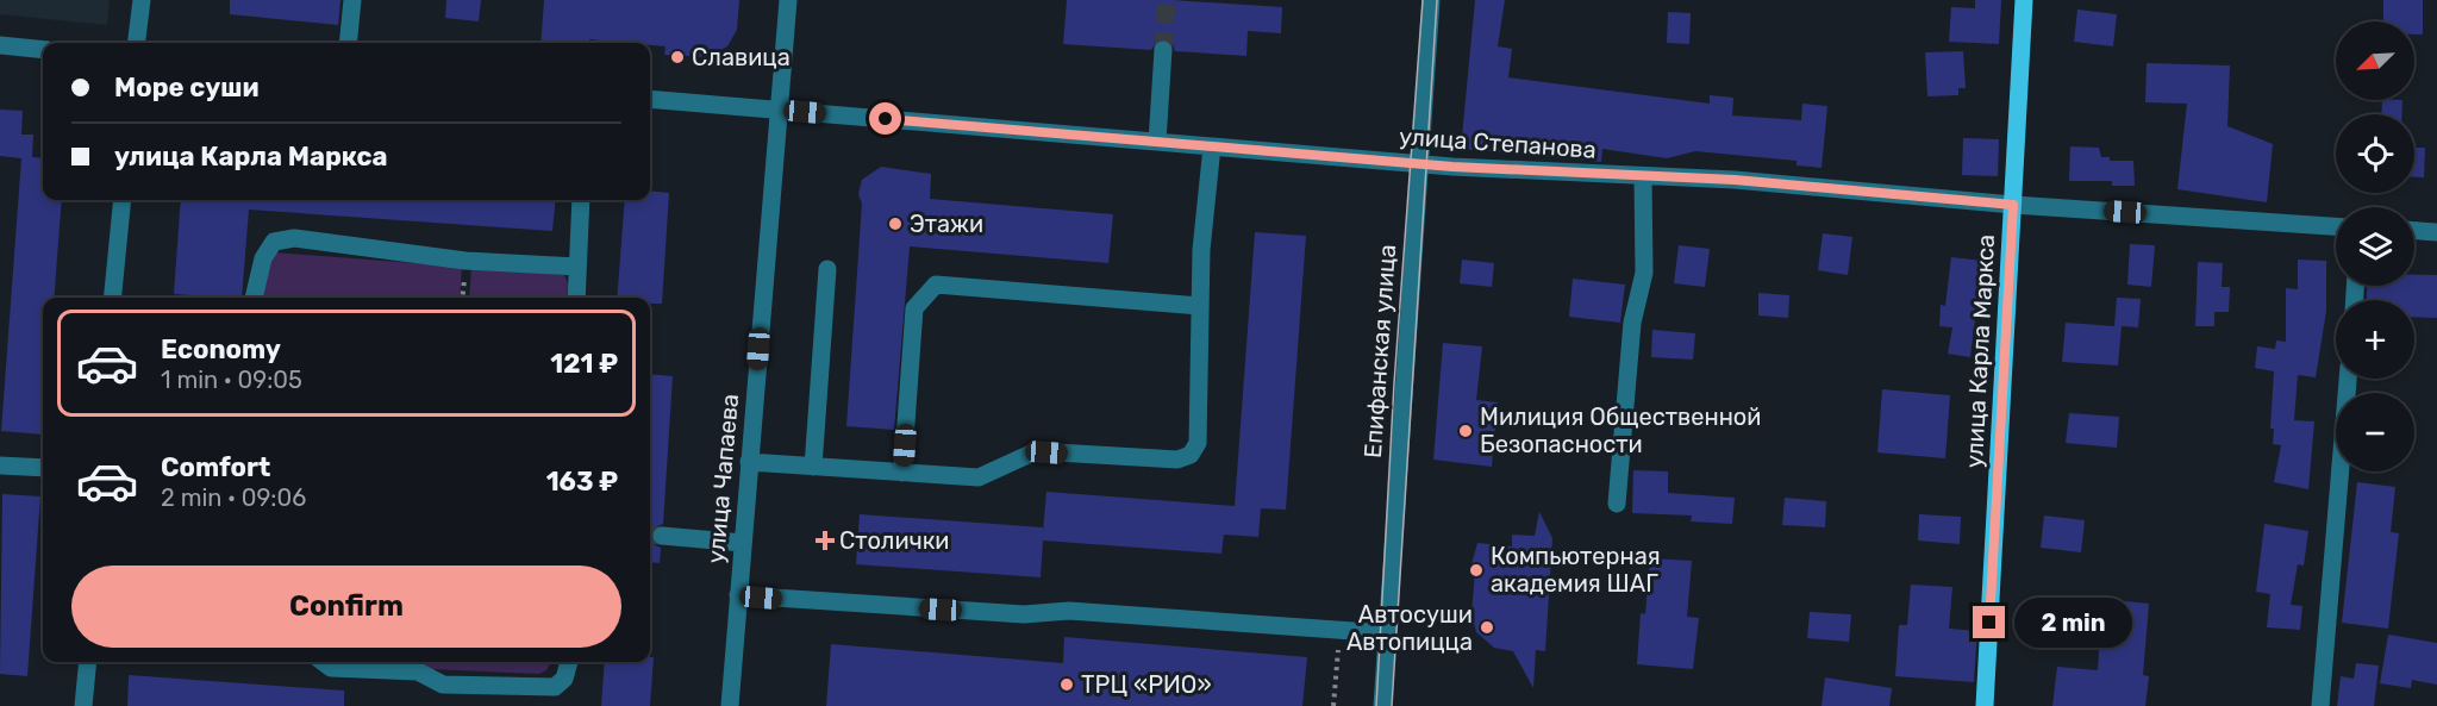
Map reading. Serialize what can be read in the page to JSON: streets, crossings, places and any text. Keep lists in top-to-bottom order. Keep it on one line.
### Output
{"streets":{"main road":["улица Карла Маркса"],"street":["улица Степанова","Епифанская улица","улица Чапаева"]},"crossings":[["улица Степанова","Епифанская улица"],["улица Степанова","улица Карла Маркса"],["улица Степанова","улица Чапаева"]],"places":{"other":["Славица","Этажи","Милиция Общественной Безопасности","Компьютерная академия ШАГ","Автосуши Автопицца","ТРЦ «РИО»"],"health":["Столички"]},"north":"bottom left","page":{"map_buttons":["+","−"],"banner":["Море суши","улица Карла Маркса"],"list":[{"name":"Economy","note":"1 min · 09:05","value":"121 ₽"},{"name":"Comfort","note":"2 min · 09:06","value":"163 ₽"}],"buttons":"Confirm","bubble":"2 min"}}
